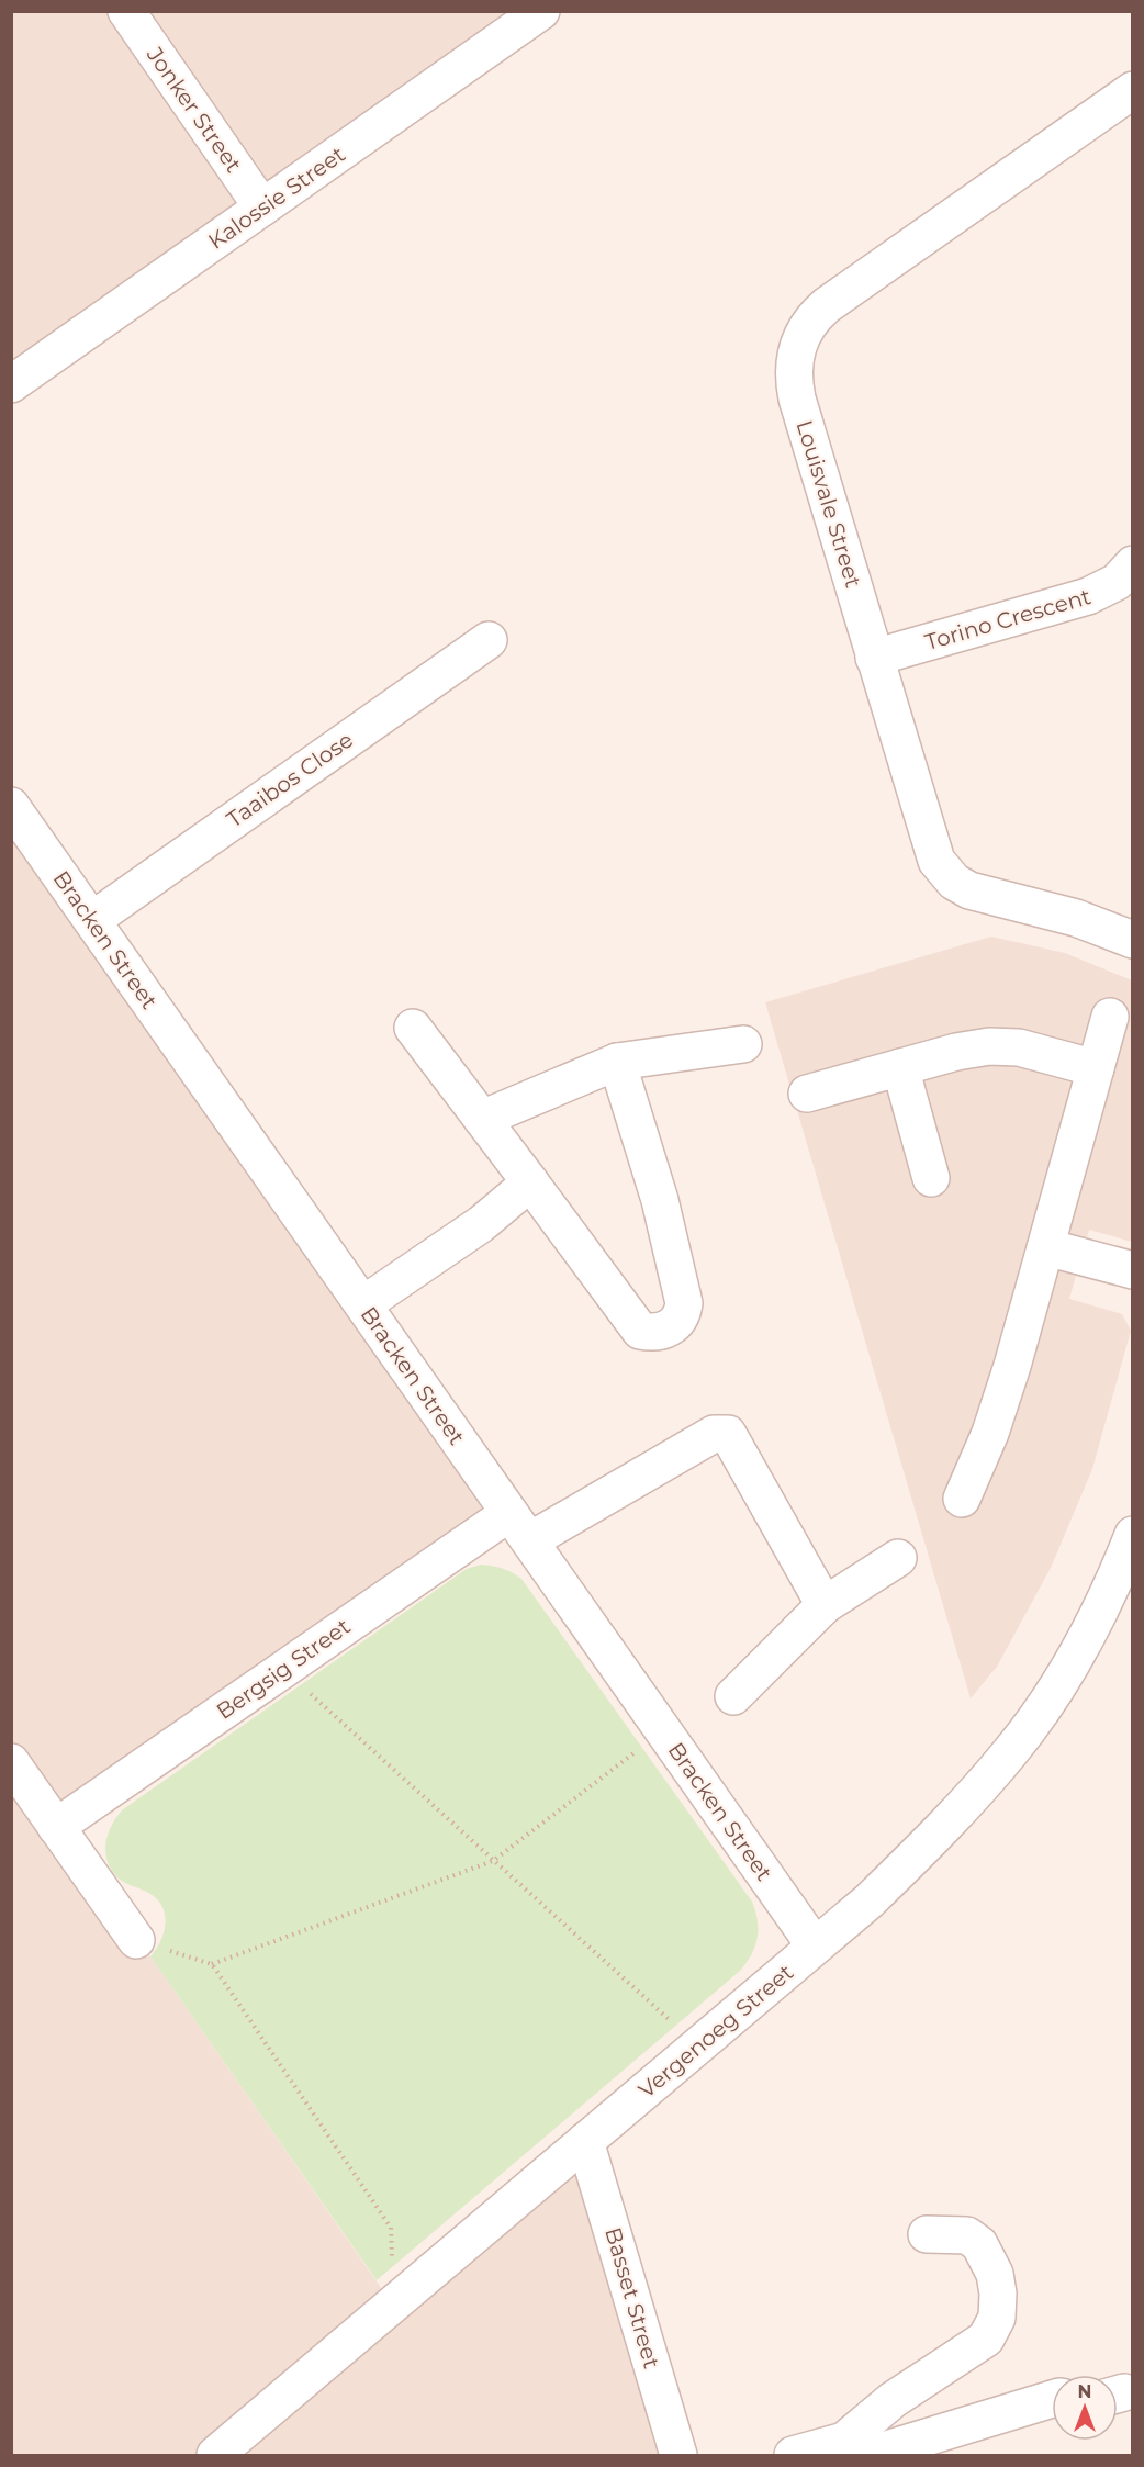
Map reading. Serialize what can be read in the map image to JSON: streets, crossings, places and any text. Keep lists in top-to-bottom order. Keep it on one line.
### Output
{"streets":{"street":["Jonker Street","Kalossie Street","Louisvale Street","Torino Crescent","Taaibos Close","Bracken Street","Bergsig Street","Vergenoeg Street","Basset Street"]},"crossings":[["Jonker Street","Kalossie Street"],["Louisvale Street","Torino Crescent"],["Taaibos Close","Bracken Street"],["Bracken Street","Bergsig Street"],["Bracken Street","Vergenoeg Street"],["Vergenoeg Street","Basset Street"]],"north":"top"}
